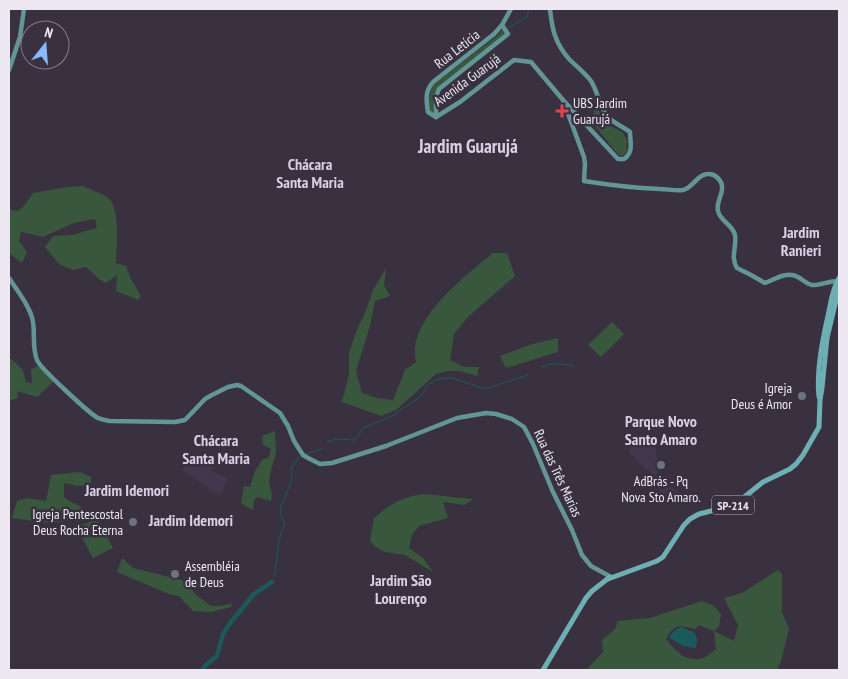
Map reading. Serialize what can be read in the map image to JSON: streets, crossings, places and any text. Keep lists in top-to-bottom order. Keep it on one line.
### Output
{"streets":{"main road":["SP-214"],"street":["Rua Letícia","Avenida Guarujá","Rua das Três Marias"]},"crossings":[["Rua Letícia","Avenida Guarujá"],["Rua das Três Marias","SP-214"]],"districts":["Jardim Guarujá","Chácara Santa Maria","Jardim Ranieri","Parque Novo Santo Amaro","Chácara Santa Maria","Jardim Idemori","Jardim Idemori","Jardim São Lourenço"],"places":{"health":["UBS Jardim Guarujá"],"other":["Igreja Deus é Amor","AdBrás - Pq Nova Sto Amaro.","Igreja Pentescostal Deus Rocha Eterna","Assembléia de Deus"]},"north":"top"}
